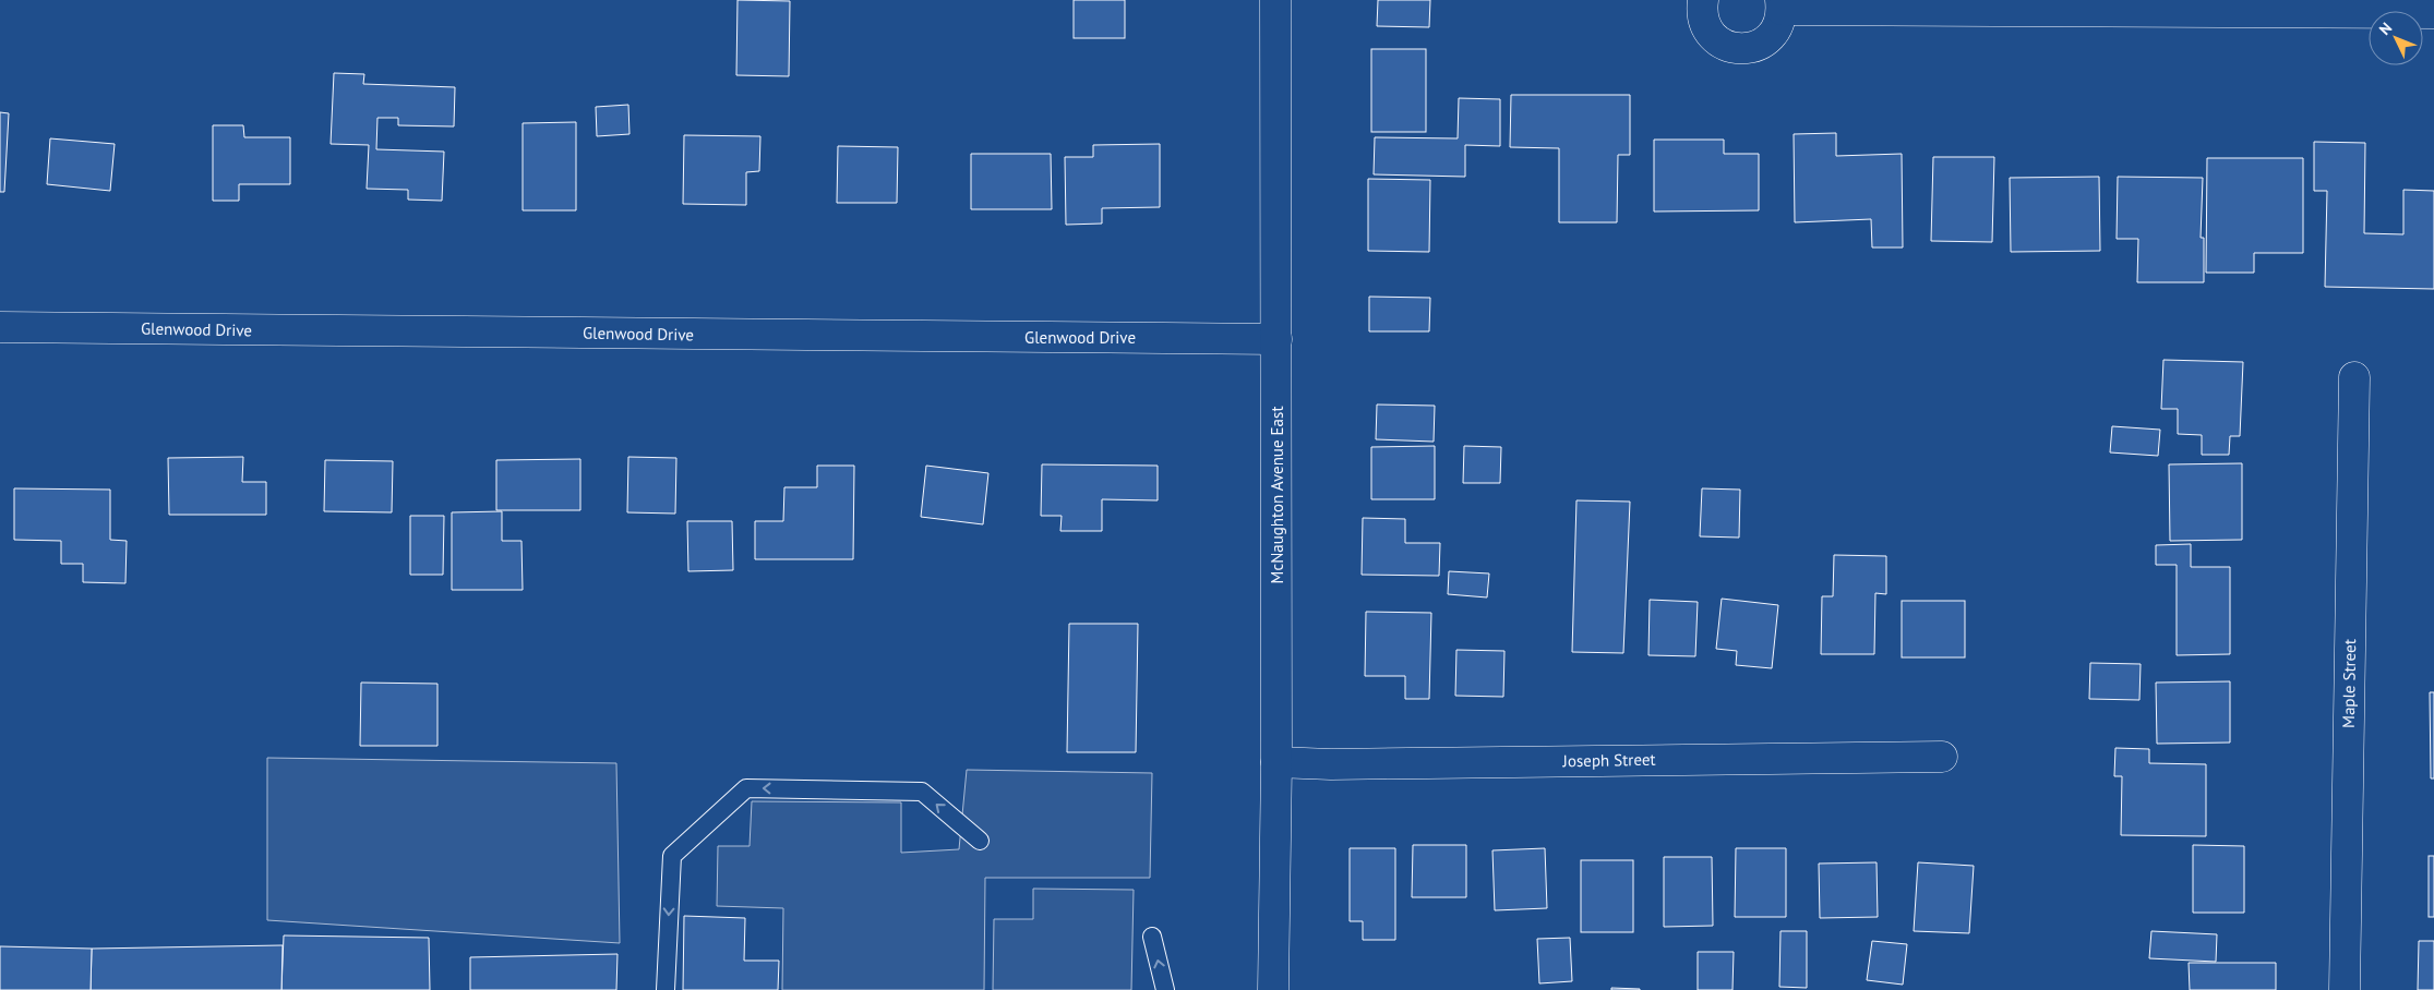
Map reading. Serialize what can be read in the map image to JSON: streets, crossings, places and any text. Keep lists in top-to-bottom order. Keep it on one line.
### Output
{"streets":{"street":["Glenwood Drive","McNaughton Avenue East","Maple Street","Joseph Street"]},"crossings":[["Glenwood Drive","McNaughton Avenue East"],["McNaughton Avenue East","Joseph Street"]],"north":"top left"}
